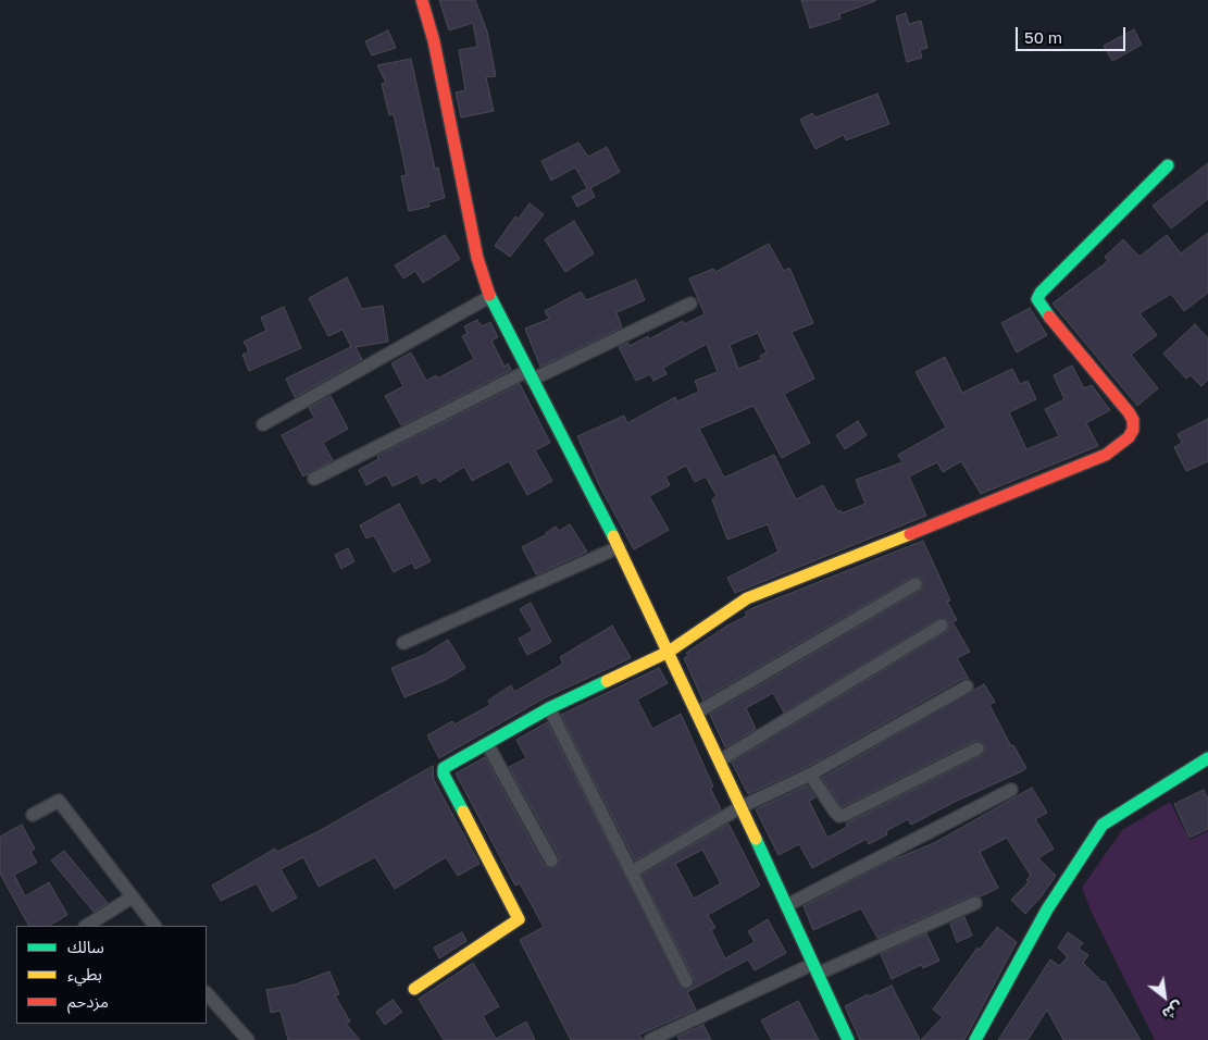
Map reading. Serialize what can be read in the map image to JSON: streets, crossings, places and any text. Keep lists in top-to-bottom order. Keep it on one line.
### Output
{"legend":["سالك","بطيء","مزدحم"],"scale_bar":"50 m","north":"bottom right"}
